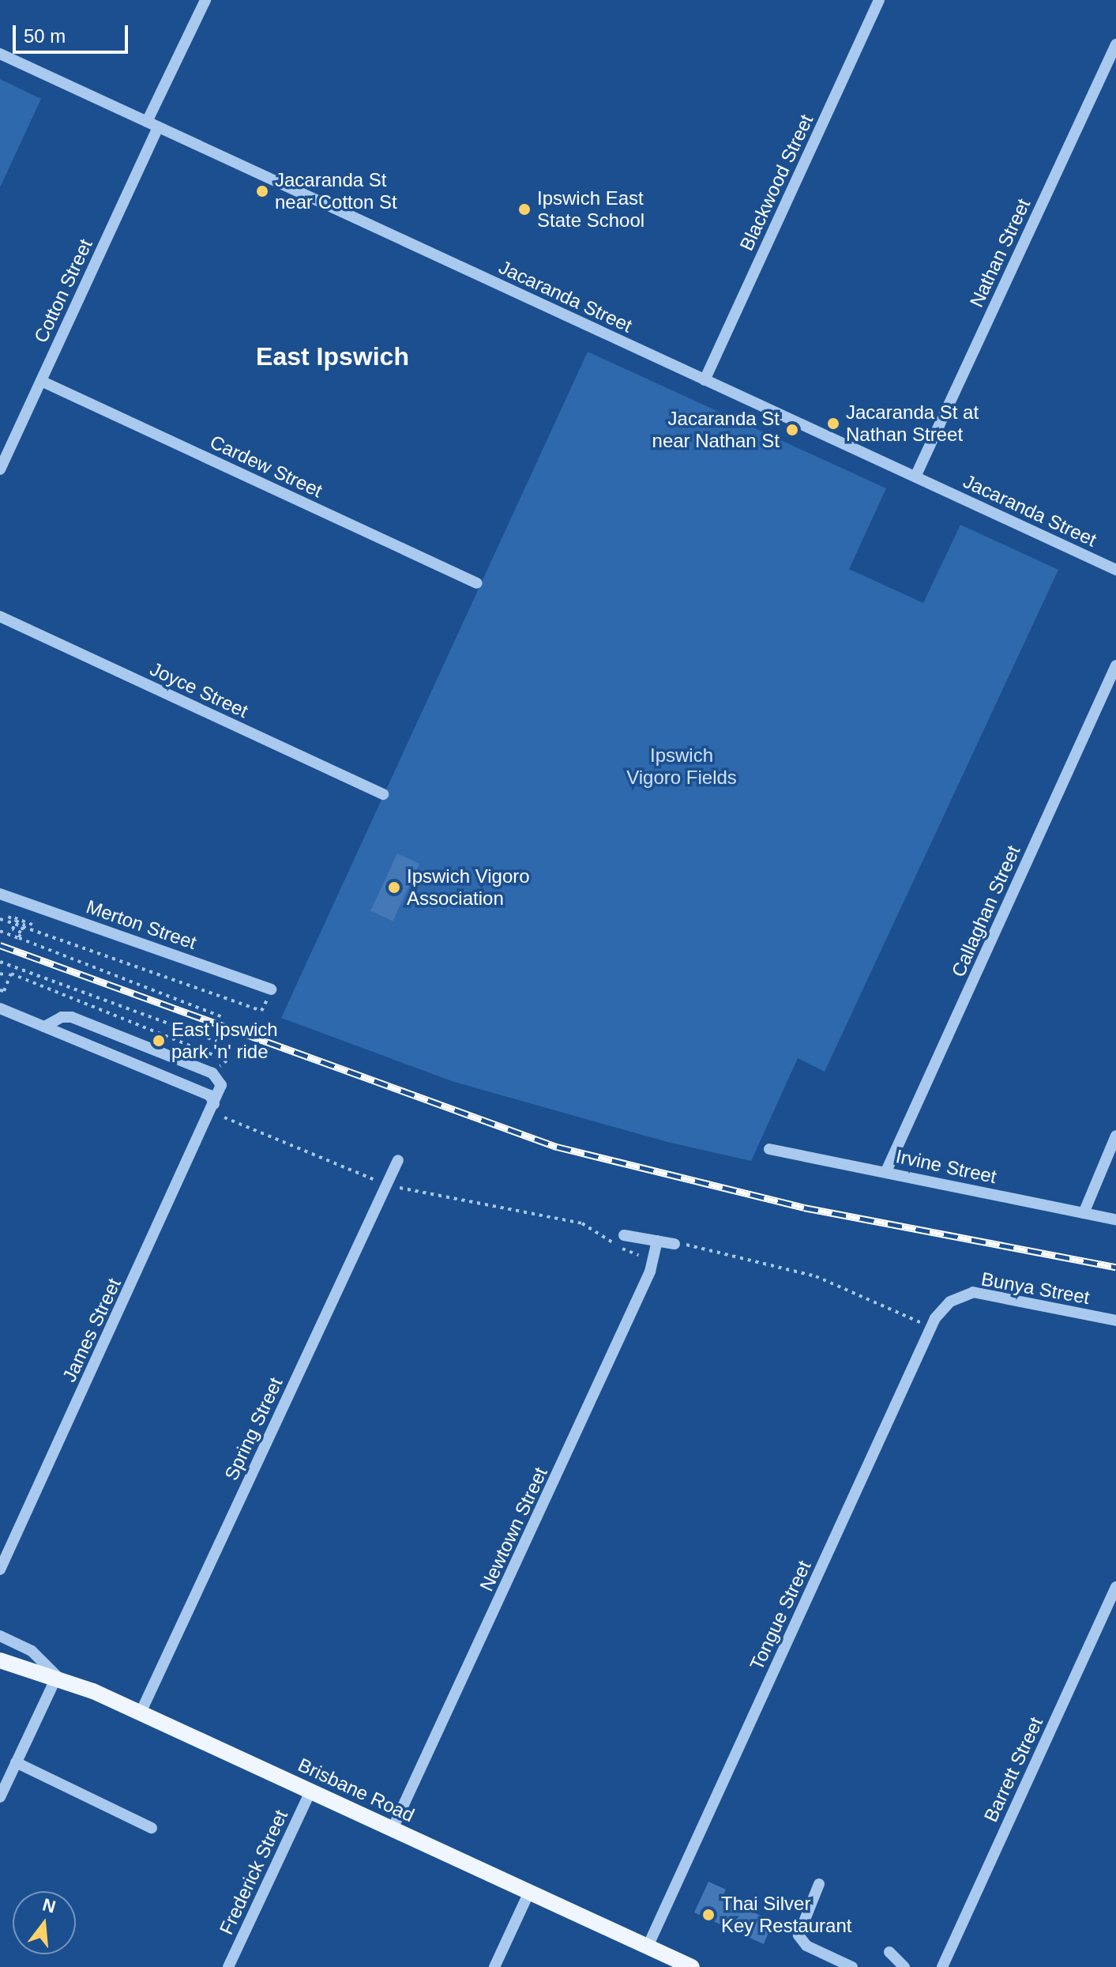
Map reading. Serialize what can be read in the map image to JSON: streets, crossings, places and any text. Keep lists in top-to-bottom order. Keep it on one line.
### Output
{"streets":{"main road":["Brisbane Road"],"street":["Blackwood Street","Nathan Street","Cotton Street","Jacaranda Street","Cardew Street","Joyce Street","Callaghan Street","Merton Street","Irvine Street","Bunya Street","James Street","Spring Street","Newtown Street","Tongue Street","Barrett Street","Frederick Street"]},"crossings":[["Blackwood Street","Jacaranda Street"],["Nathan Street","Jacaranda Street"],["Cotton Street","Jacaranda Street"],["Cotton Street","Cardew Street"],["Callaghan Street","Irvine Street"],["Bunya Street","Tongue Street"],["Spring Street","Brisbane Road"],["Newtown Street","Brisbane Road"],["Tongue Street","Brisbane Road"],["Brisbane Road","Frederick Street"]],"districts":["East Ipswich"],"parks":["Ipswich Vigoro Fields"],"places":["Jacaranda St near Cotton St","Ipswich East State School","Jacaranda St at Nathan Street","Jacaranda St near Nathan St","Ipswich Vigoro Association","East Ipswich park 'n' ride","Thai Silver Key Restaurant"],"scale_bar":"50 m","north":"top"}
